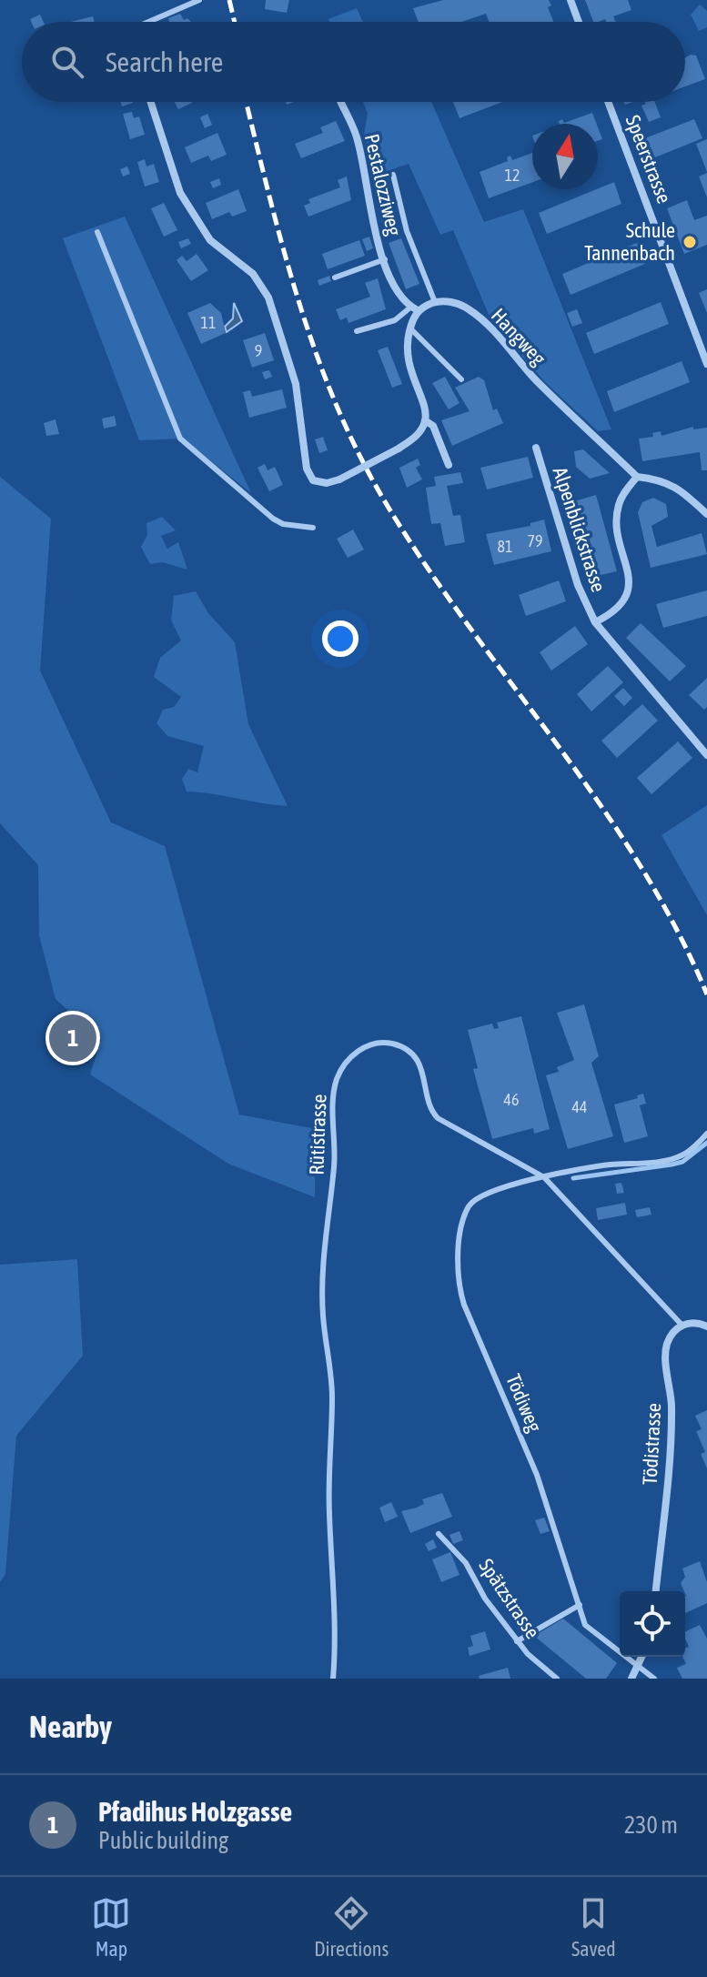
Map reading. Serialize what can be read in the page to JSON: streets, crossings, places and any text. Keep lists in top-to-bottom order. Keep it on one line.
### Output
{"streets":{"street":["Speerstrasse","Pestalozziweg","Hangweg","Alpenblickstrasse","Tödistrasse"],"lane":["Rütistrasse","Tödiweg","Spätzstrasse"]},"crossings":[["Rütistrasse","Tödiweg"],["Rütistrasse","Tödistrasse"]],"places":["Schule Tannenbach"],"house_numbers":["12","11","9","79","81","46","44"],"north":"top","page":{"search":"Search here","pins":"1","heading":"Nearby","list":[{"mark":"1","name":"Pfadihus Holzgasse","note":"Public building","value":"230 m"}],"nav":["Map","Directions","Saved"]}}
